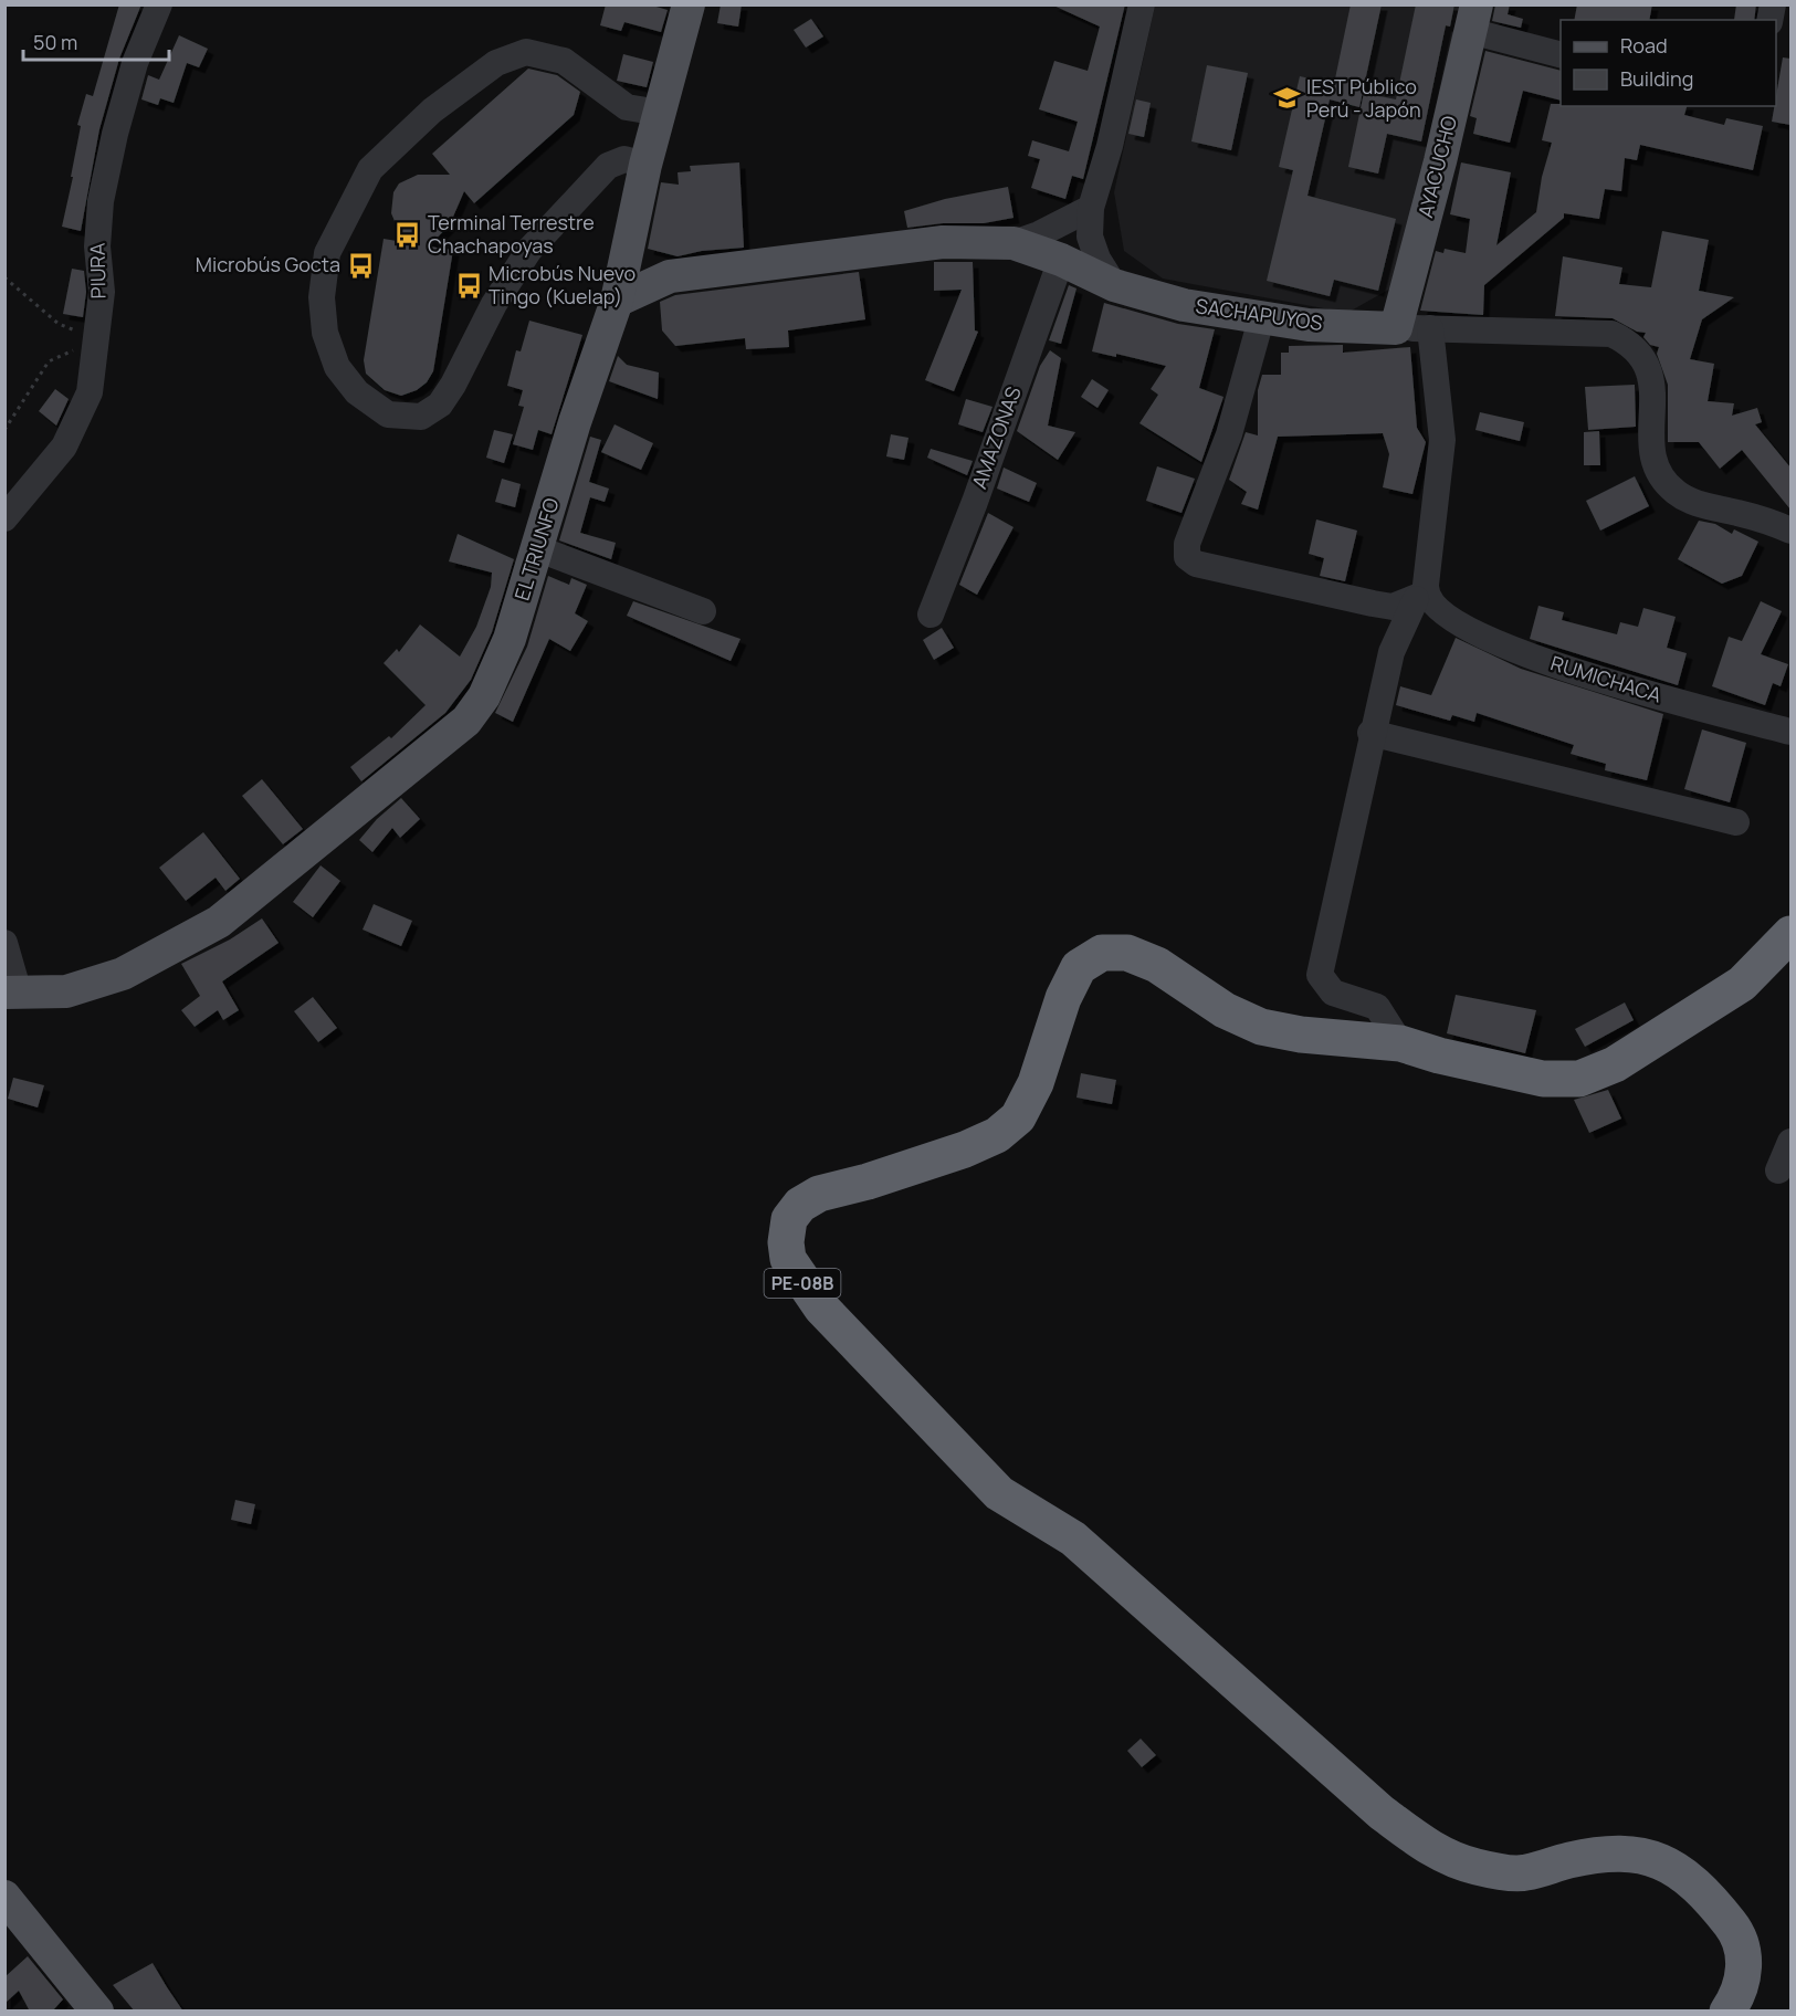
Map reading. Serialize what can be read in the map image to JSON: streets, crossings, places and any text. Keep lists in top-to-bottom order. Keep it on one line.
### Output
{"streets":{"highway":["PE-08B"],"main road":["AYACUCHO","SACHAPUYOS","EL TRIUNFO"],"street":["PIURA","AMAZONAS","RUMICHACA"]},"crossings":[["AYACUCHO","SACHAPUYOS"],["SACHAPUYOS","AMAZONAS"],["SACHAPUYOS","EL TRIUNFO"]],"places":{"school or university":["IEST Público Perú - Japón"],"bus stop":["Terminal Terrestre Chachapoyas","Microbús Gocta","Microbús Nuevo Tingo (Kuelap)"]},"legend":["Road","Building"],"scale_bar":"50 m"}
